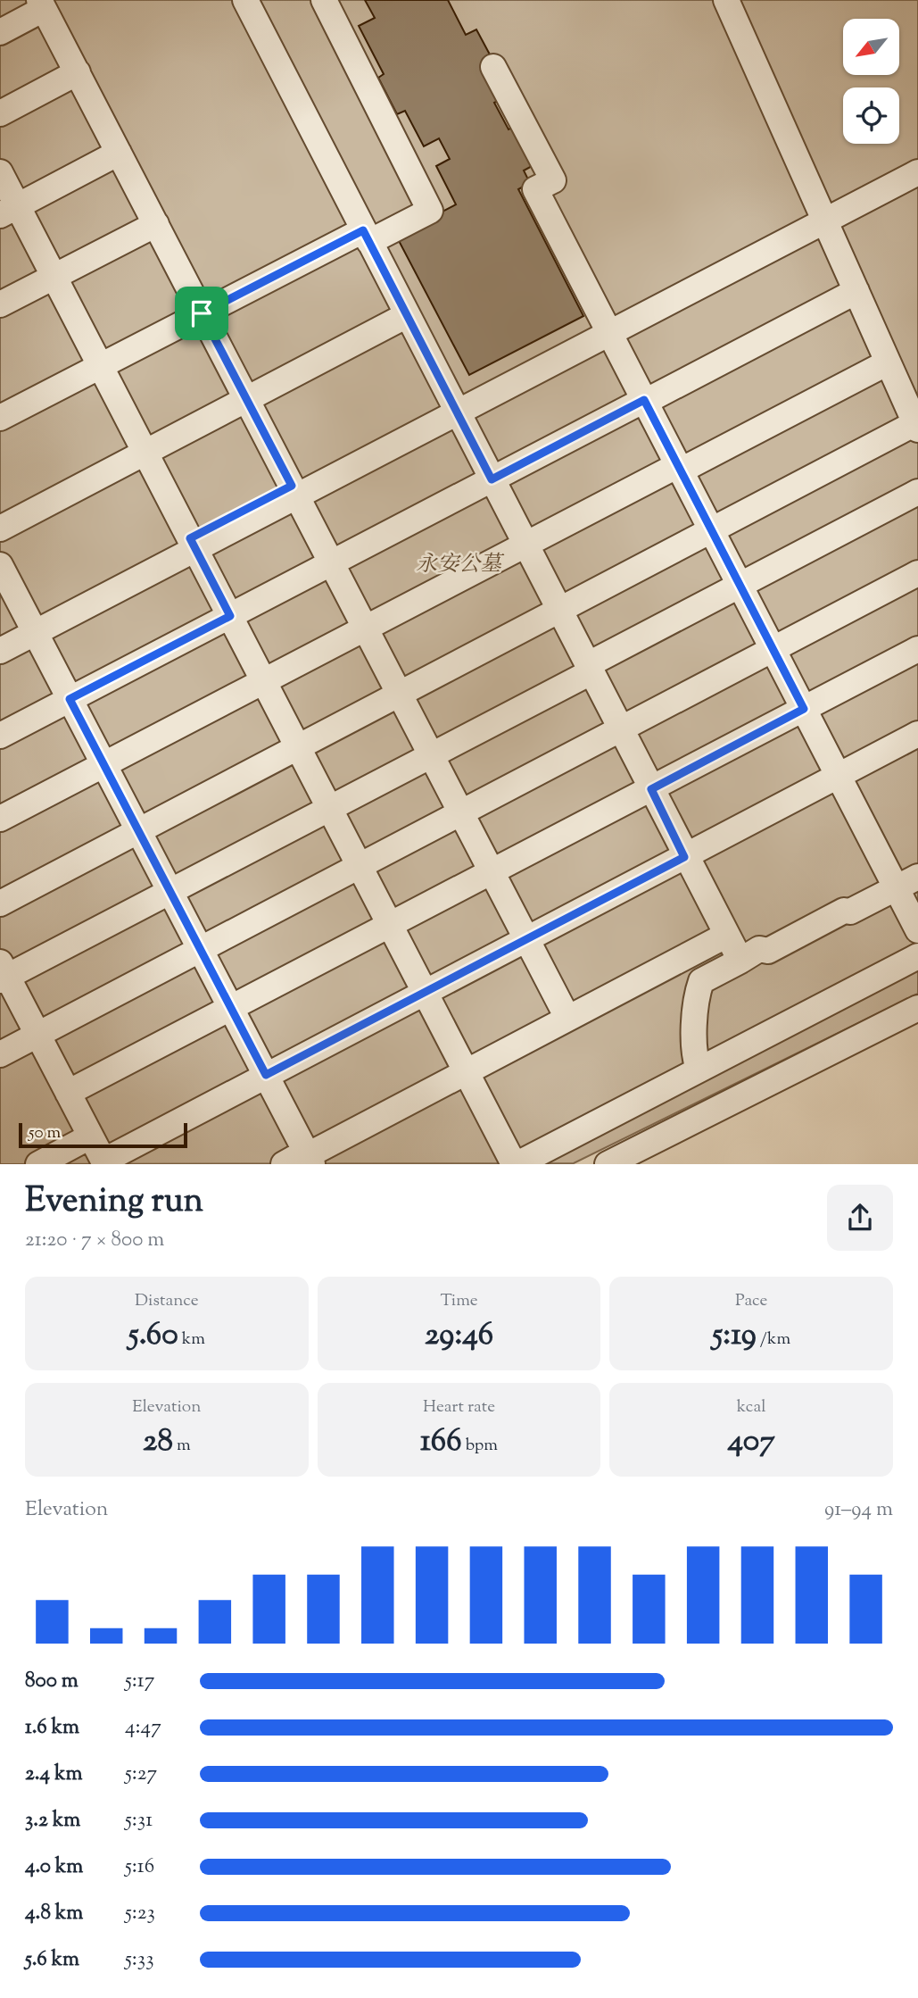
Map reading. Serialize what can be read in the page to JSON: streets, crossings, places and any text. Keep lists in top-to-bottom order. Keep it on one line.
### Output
{"parks":["永安公墓"],"scale_bar":"50 m","north":"bottom left","page":{"scale":"50 m","heading":["Evening run","21:20 · 7 × 800 m"],"stats":[["Distance","5.60 km"],["Time","29:46"],["Pace","5:19 /km"],["Elevation","28 m"],["Heart rate","166 bpm"],["kcal","407"]],"chart":["Elevation","91–94 m"],"list":[{"name":"800 m","note":"5:17"},{"name":"1.6 km","note":"4:47"},{"name":"2.4 km","note":"5:27"},{"name":"3.2 km","note":"5:31"},{"name":"4.0 km","note":"5:16"},{"name":"4.8 km","note":"5:23"},{"name":"5.6 km","note":"5:33"}]}}
